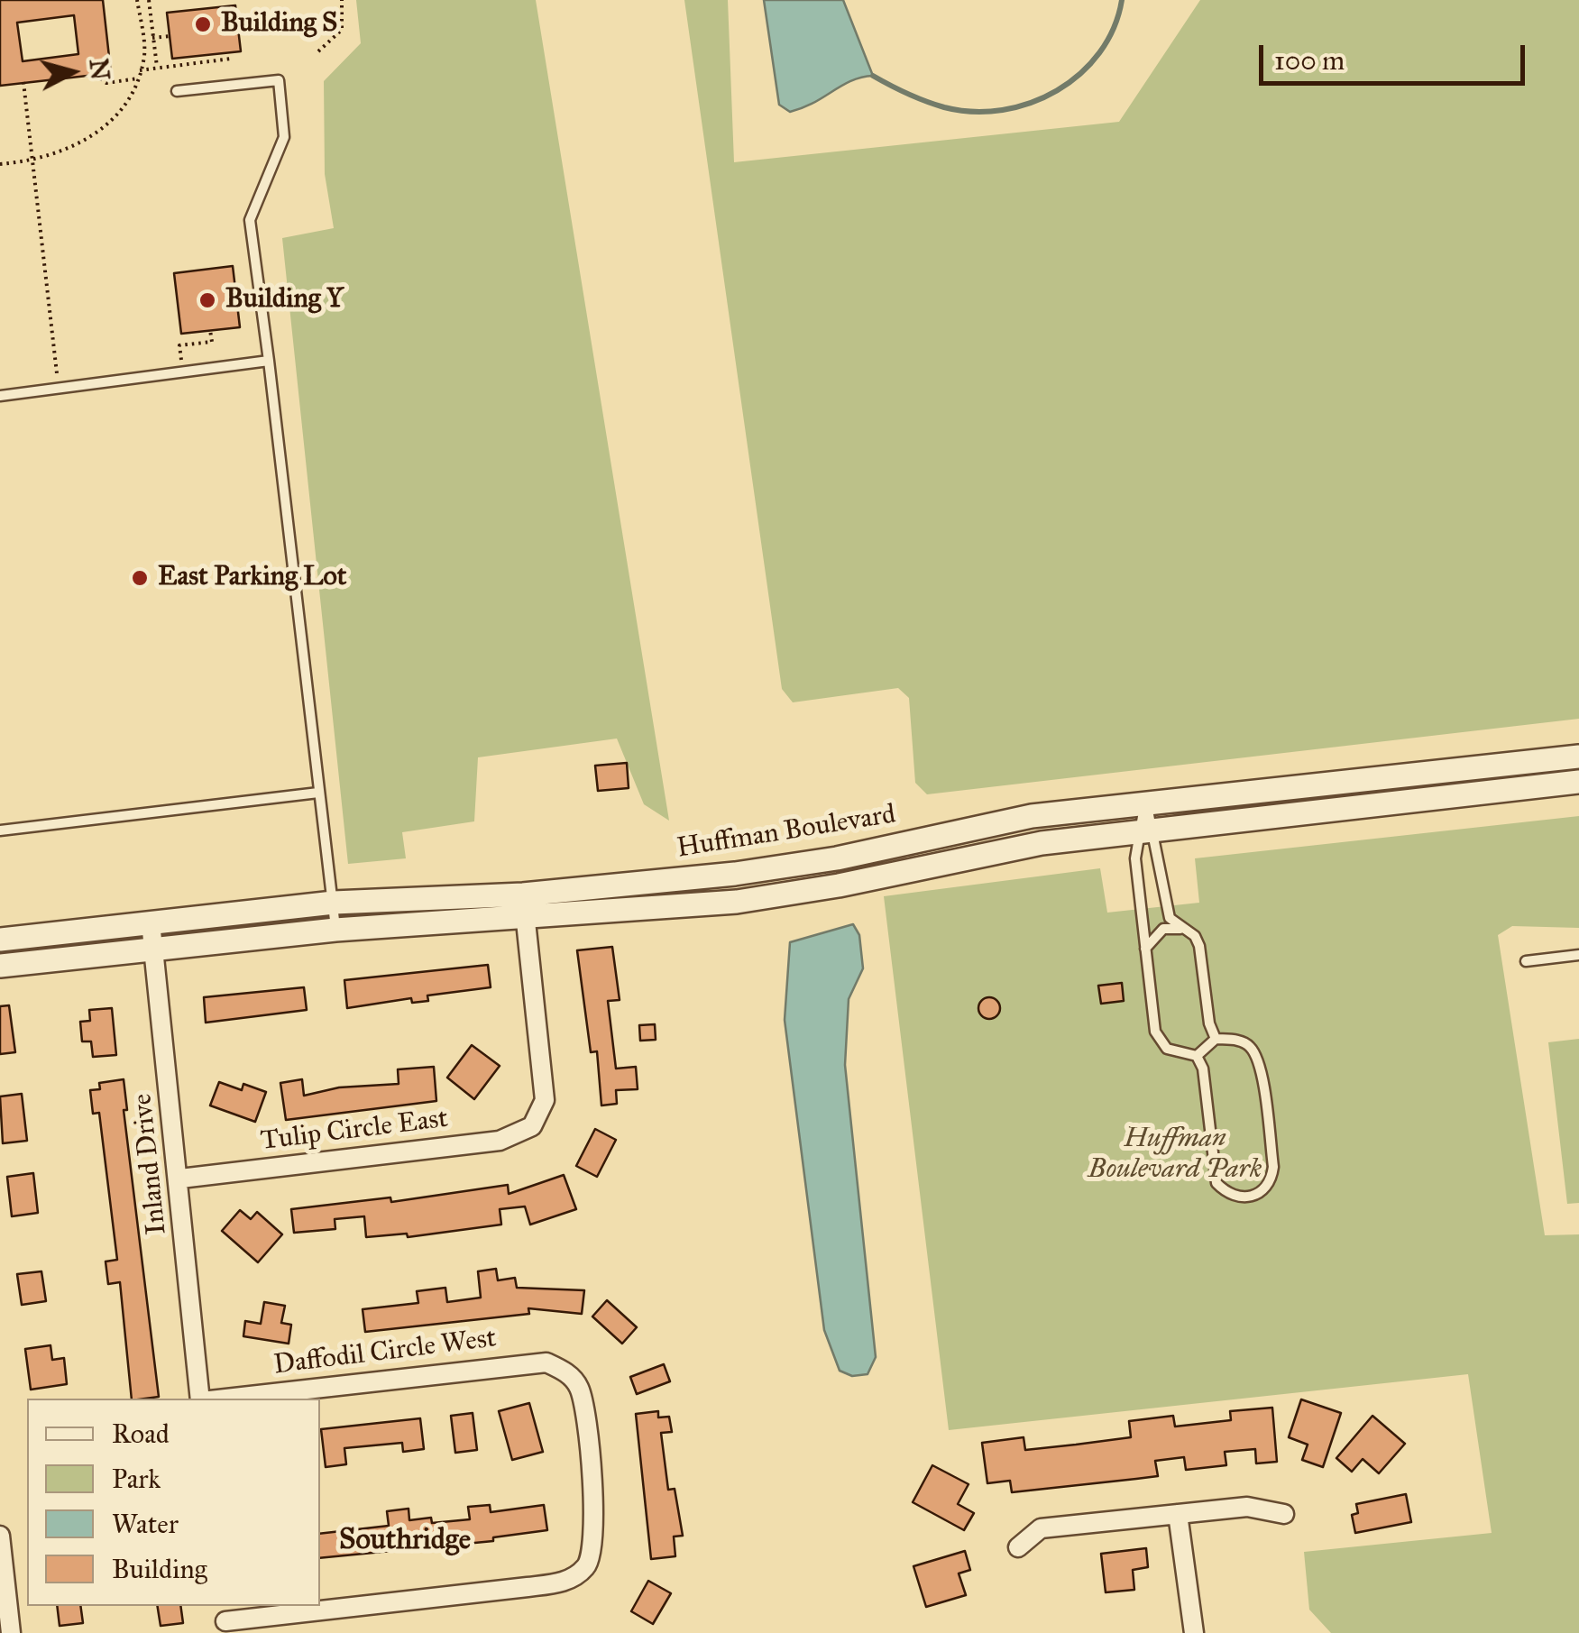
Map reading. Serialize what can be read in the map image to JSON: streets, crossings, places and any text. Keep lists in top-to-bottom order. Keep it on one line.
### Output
{"streets":{"street":["Huffman Boulevard","Tulip Circle East","Inland Drive","Daffodil Circle West"]},"crossings":[["Huffman Boulevard","Inland Drive"],["Tulip Circle East","Inland Drive"]],"districts":["Southridge"],"parks":["Huffman Boulevard Park"],"places":["Building S","Building Y","East Parking Lot"],"legend":["Road","Park","Water","Building"],"scale_bar":"100 m","north":"right"}
